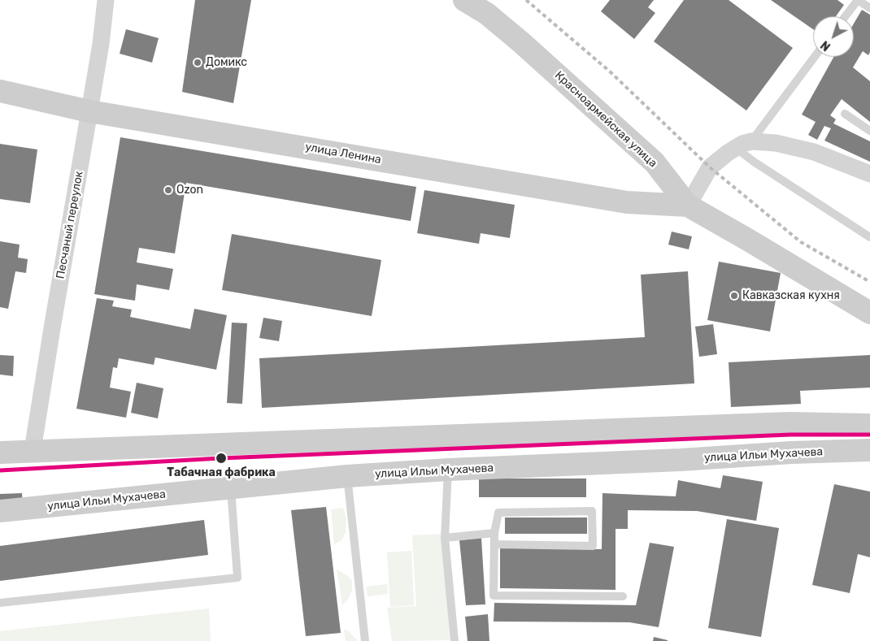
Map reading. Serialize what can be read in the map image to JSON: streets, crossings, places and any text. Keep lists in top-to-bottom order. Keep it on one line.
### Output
{"streets":{"main road":["Красноармейская улица","улица Ленина","улица Ильи Мухачева"],"street":["Песчаный переулок"]},"crossings":[["Красноармейская улица","улица Ленина"],["улица Ленина","Песчаный переулок"]],"places":["Домикс","Ozon","Кавказская кухня","Табачная фабрика"],"north":"bottom left"}
